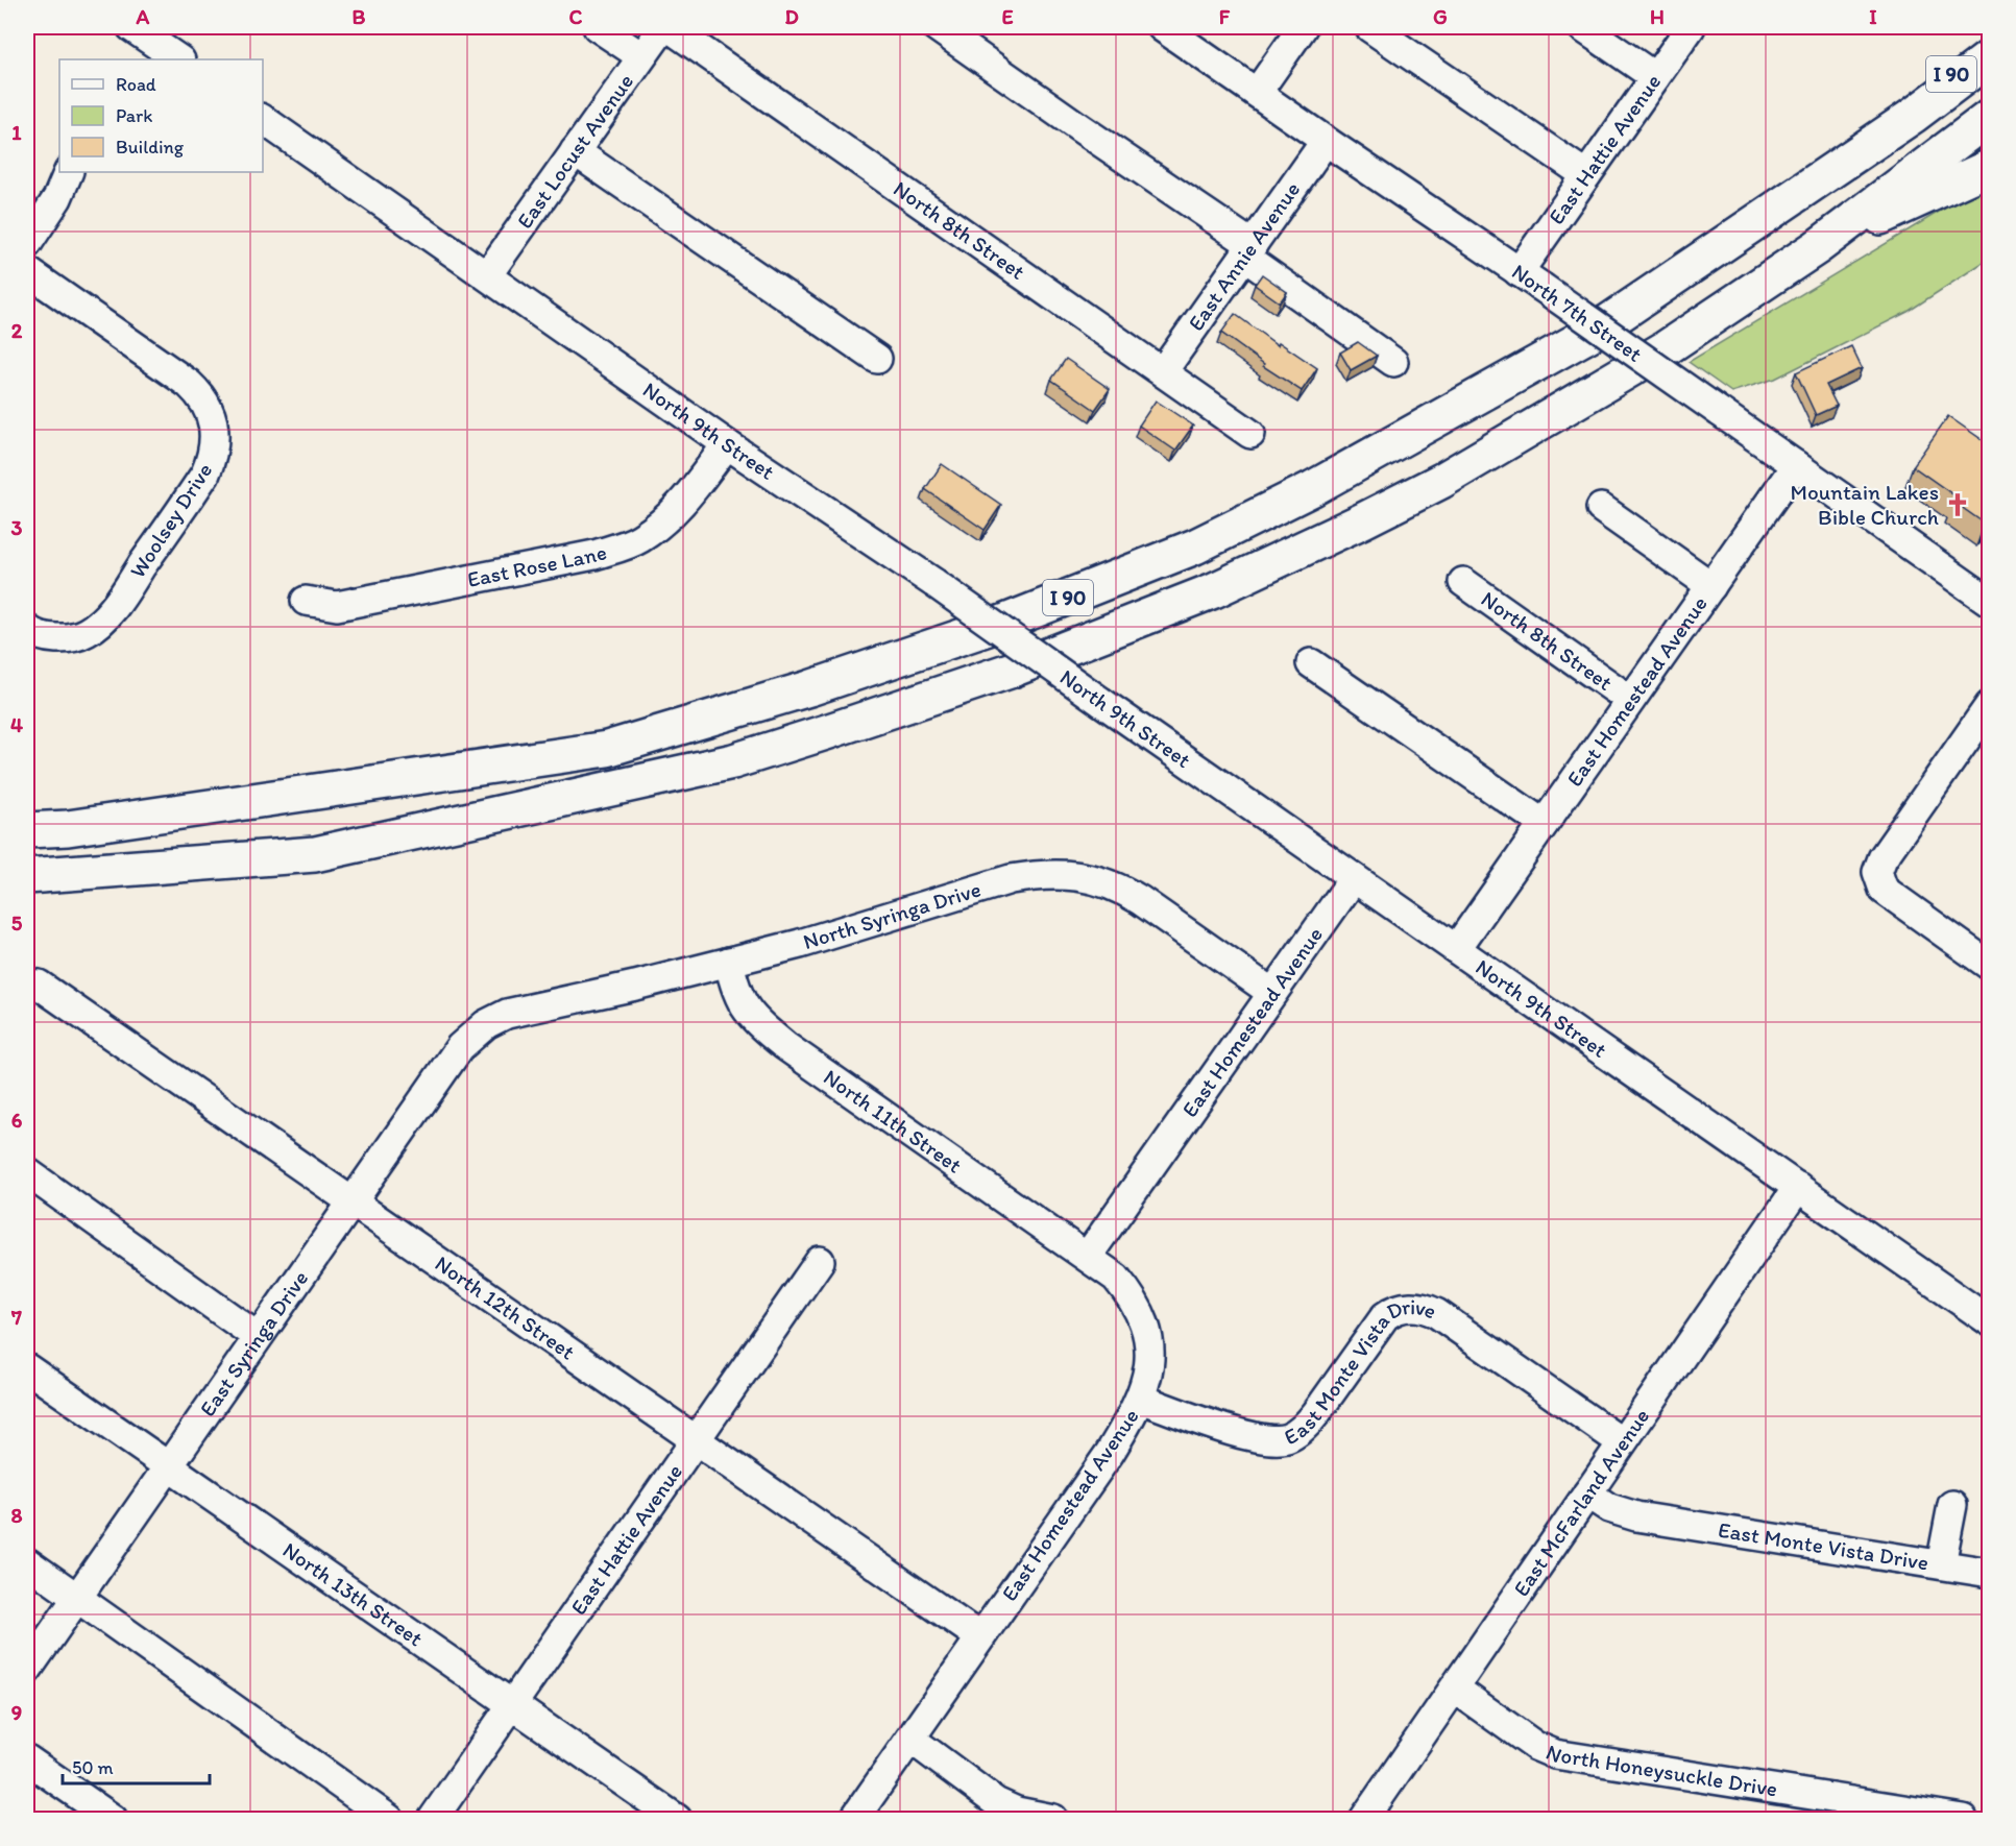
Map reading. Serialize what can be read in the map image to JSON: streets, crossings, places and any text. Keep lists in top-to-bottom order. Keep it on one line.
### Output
{"streets":{"highway":["I 90"],"street":["East Hattie Avenue","East Locust Avenue","North 8th Street","East Annie Avenue","North 7th Street","North 9th Street","Woolsey Drive","East Rose Lane","East Homestead Avenue","North Syringa Drive","North 11th Street","North 12th Street","East Syringa Drive","East Monte Vista Drive","East McFarland Avenue","North 13th Street","North Honeysuckle Drive"]},"crossings":[["East Hattie Avenue","North 7th Street"],["East Hattie Avenue","North 12th Street"],["East Hattie Avenue","North 13th Street"],["East Locust Avenue","North 9th Street"],["North 8th Street","East Annie Avenue"],["North 8th Street","East Homestead Avenue"],["East Annie Avenue","North 7th Street"],["North 7th Street","East Homestead Avenue"],["North 9th Street","East Rose Lane"],["North 9th Street","East Homestead Avenue"],["North 9th Street","East McFarland Avenue"],["East Homestead Avenue","North Syringa Drive"],["East Homestead Avenue","North 11th Street"],["East Homestead Avenue","North 12th Street"],["East Homestead Avenue","East Monte Vista Drive"],["North Syringa Drive","North 11th Street"],["North Syringa Drive","East Syringa Drive"],["North 12th Street","East Syringa Drive"],["East Syringa Drive","North 13th Street"],["East Monte Vista Drive","East McFarland Avenue"],["East McFarland Avenue","North Honeysuckle Drive"]],"places":{"church":["Mountain Lakes Bible Church"]},"legend":["Road","Park","Building"],"scale_bar":"50 m","grid":{"columns":["A","B","C","D","E","F","G","H","I"],"rows":["1","2","3","4","5","6","7","8","9"]}}
